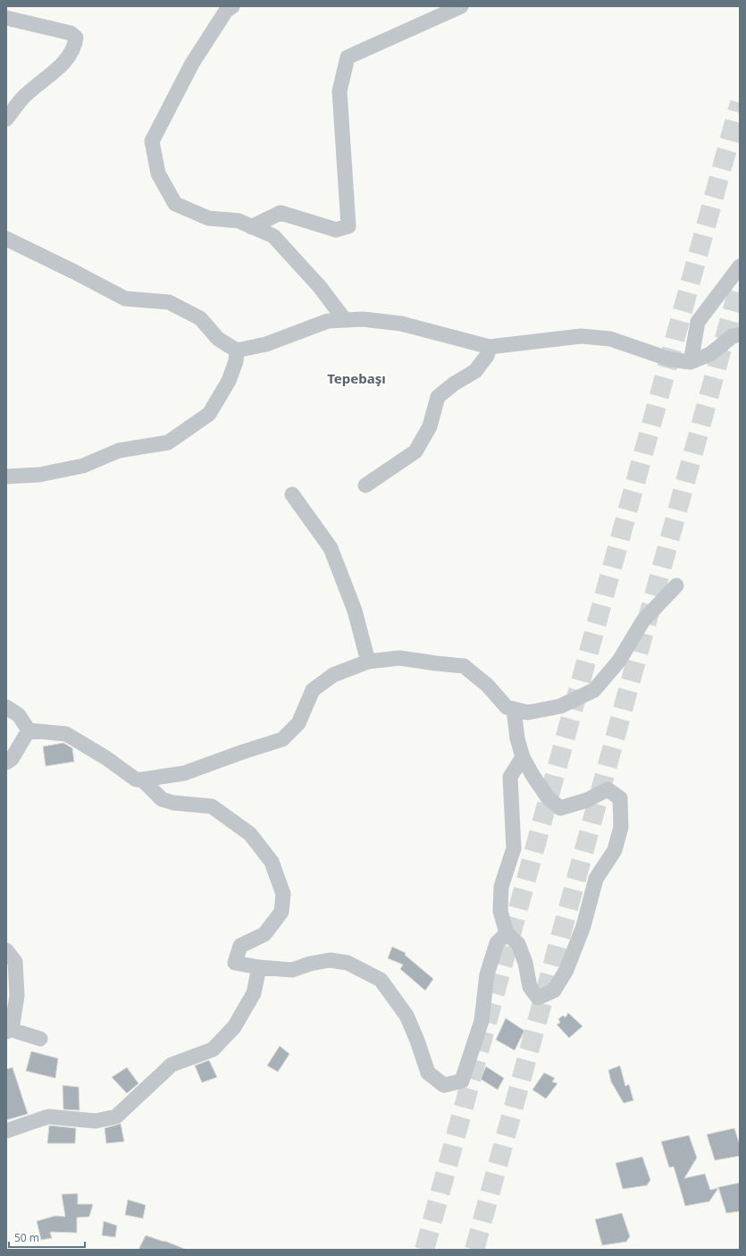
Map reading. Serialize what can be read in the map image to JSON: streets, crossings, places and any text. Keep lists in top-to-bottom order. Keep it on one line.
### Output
{"districts":["Tepebaşı"],"scale_bar":"50 m"}
